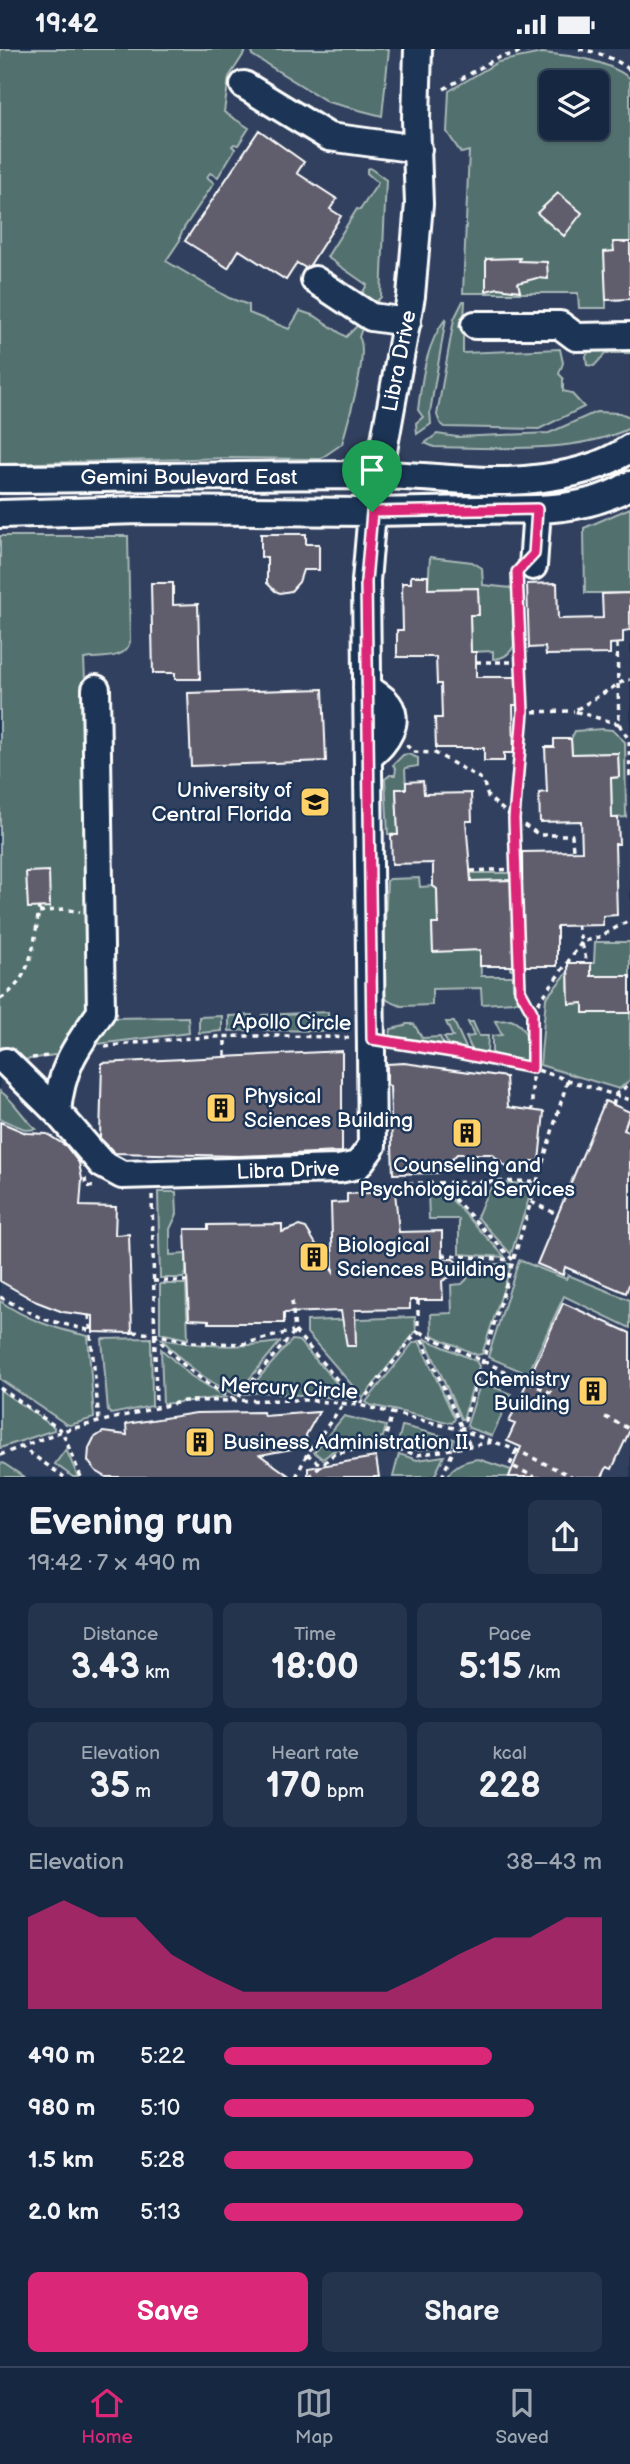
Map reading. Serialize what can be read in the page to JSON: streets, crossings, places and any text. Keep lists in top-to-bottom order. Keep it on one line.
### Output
{"streets":{"street":["Libra Drive","Gemini Boulevard East"],"path":["Apollo Circle","Mercury Circle"]},"crossings":[["Libra Drive","Gemini Boulevard East"],["Libra Drive","Apollo Circle"]],"places":{"school or university":["University of Central Florida"],"building":["Physical Sciences Building","Counseling and Psychological Services","Biological Sciences Building","Chemistry Building","Business Administration II"]},"page":{"status":"19:42","heading":["Evening run","19:42 · 7 × 490 m"],"stats":[["Distance","3.43 km"],["Time","18:00"],["Pace","5:15 /km"],["Elevation","35 m"],["Heart rate","170 bpm"],["kcal","228"]],"chart":["Elevation","38–43 m"],"list":[{"name":"490 m","note":"5:22"},{"name":"980 m","note":"5:10"},{"name":"1.5 km","note":"5:28"},{"name":"2.0 km","note":"5:13"}],"buttons":["Save","Share"],"tabs":["Home","Map","Saved"]}}
